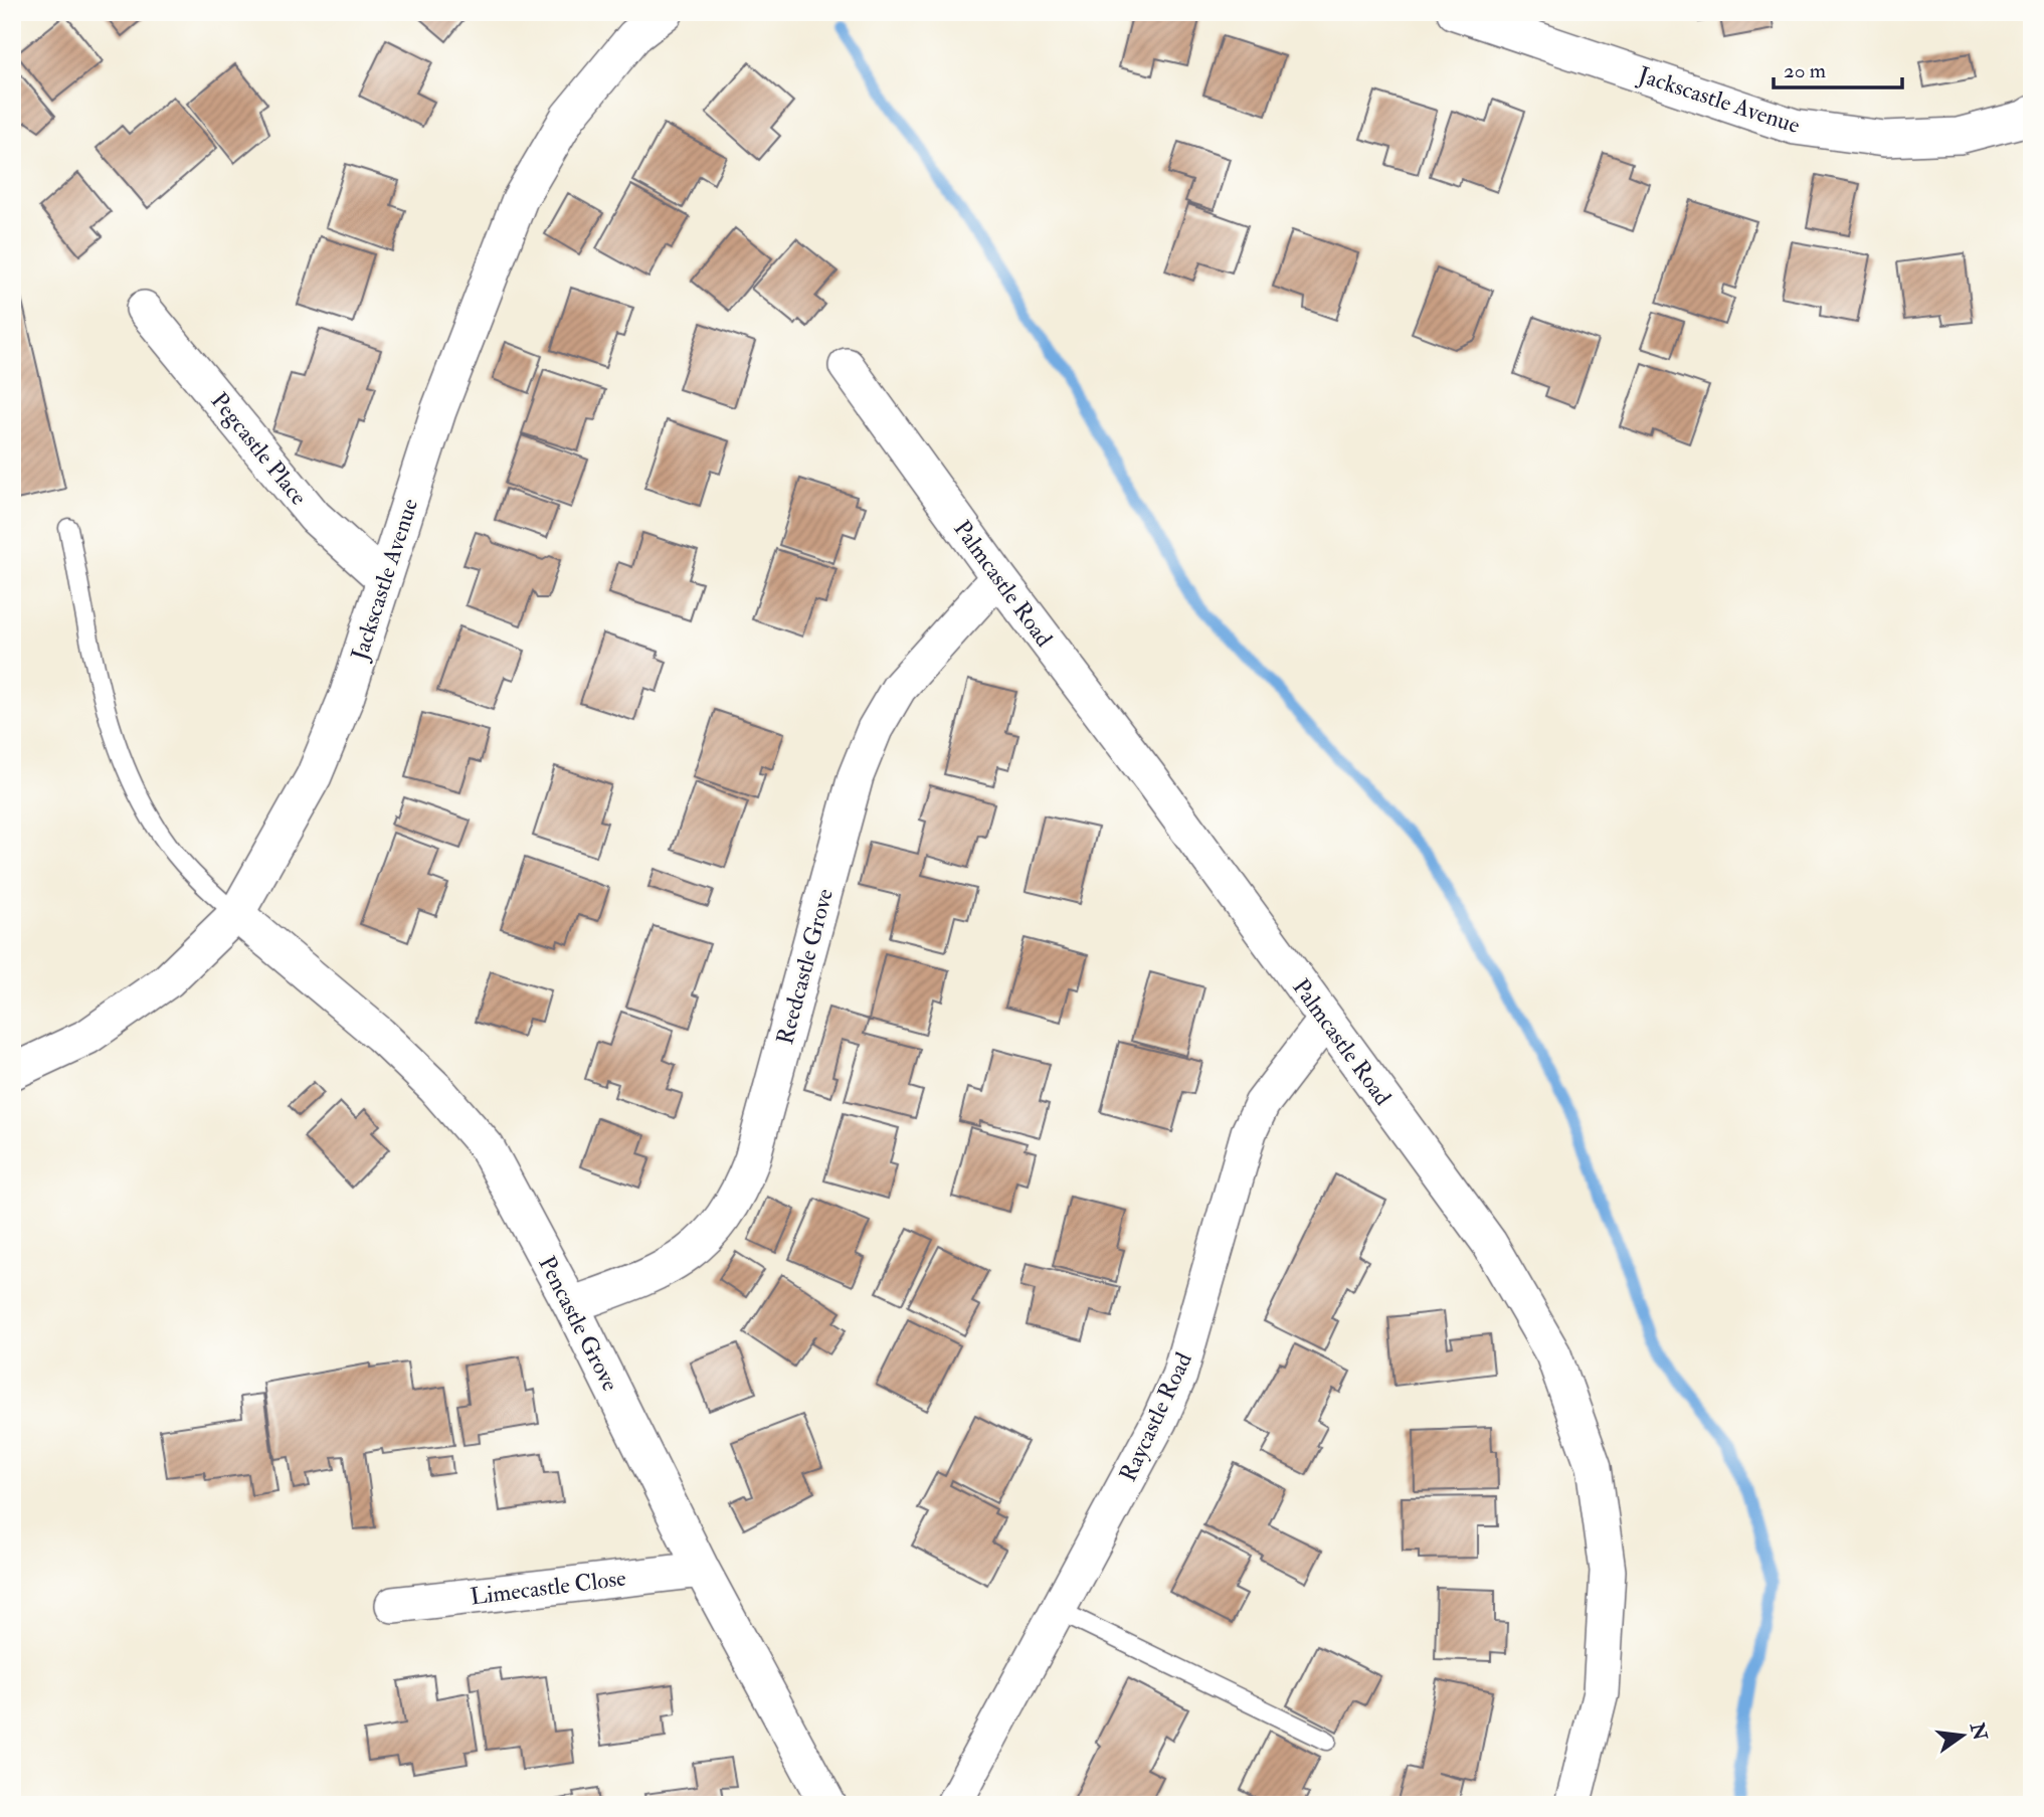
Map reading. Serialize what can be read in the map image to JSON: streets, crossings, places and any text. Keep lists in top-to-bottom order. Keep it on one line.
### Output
{"streets":{"street":["Jackscastle Avenue","Pegcastle Place","Palmcastle Road","Reedcastle Grove","Pencastle Grove","Raycastle Road","Limecastle Close"]},"crossings":[["Jackscastle Avenue","Pegcastle Place"],["Jackscastle Avenue","Pencastle Grove"],["Palmcastle Road","Reedcastle Grove"],["Palmcastle Road","Raycastle Road"],["Reedcastle Grove","Pencastle Grove"],["Pencastle Grove","Limecastle Close"]],"scale_bar":"20 m","north":"right"}
